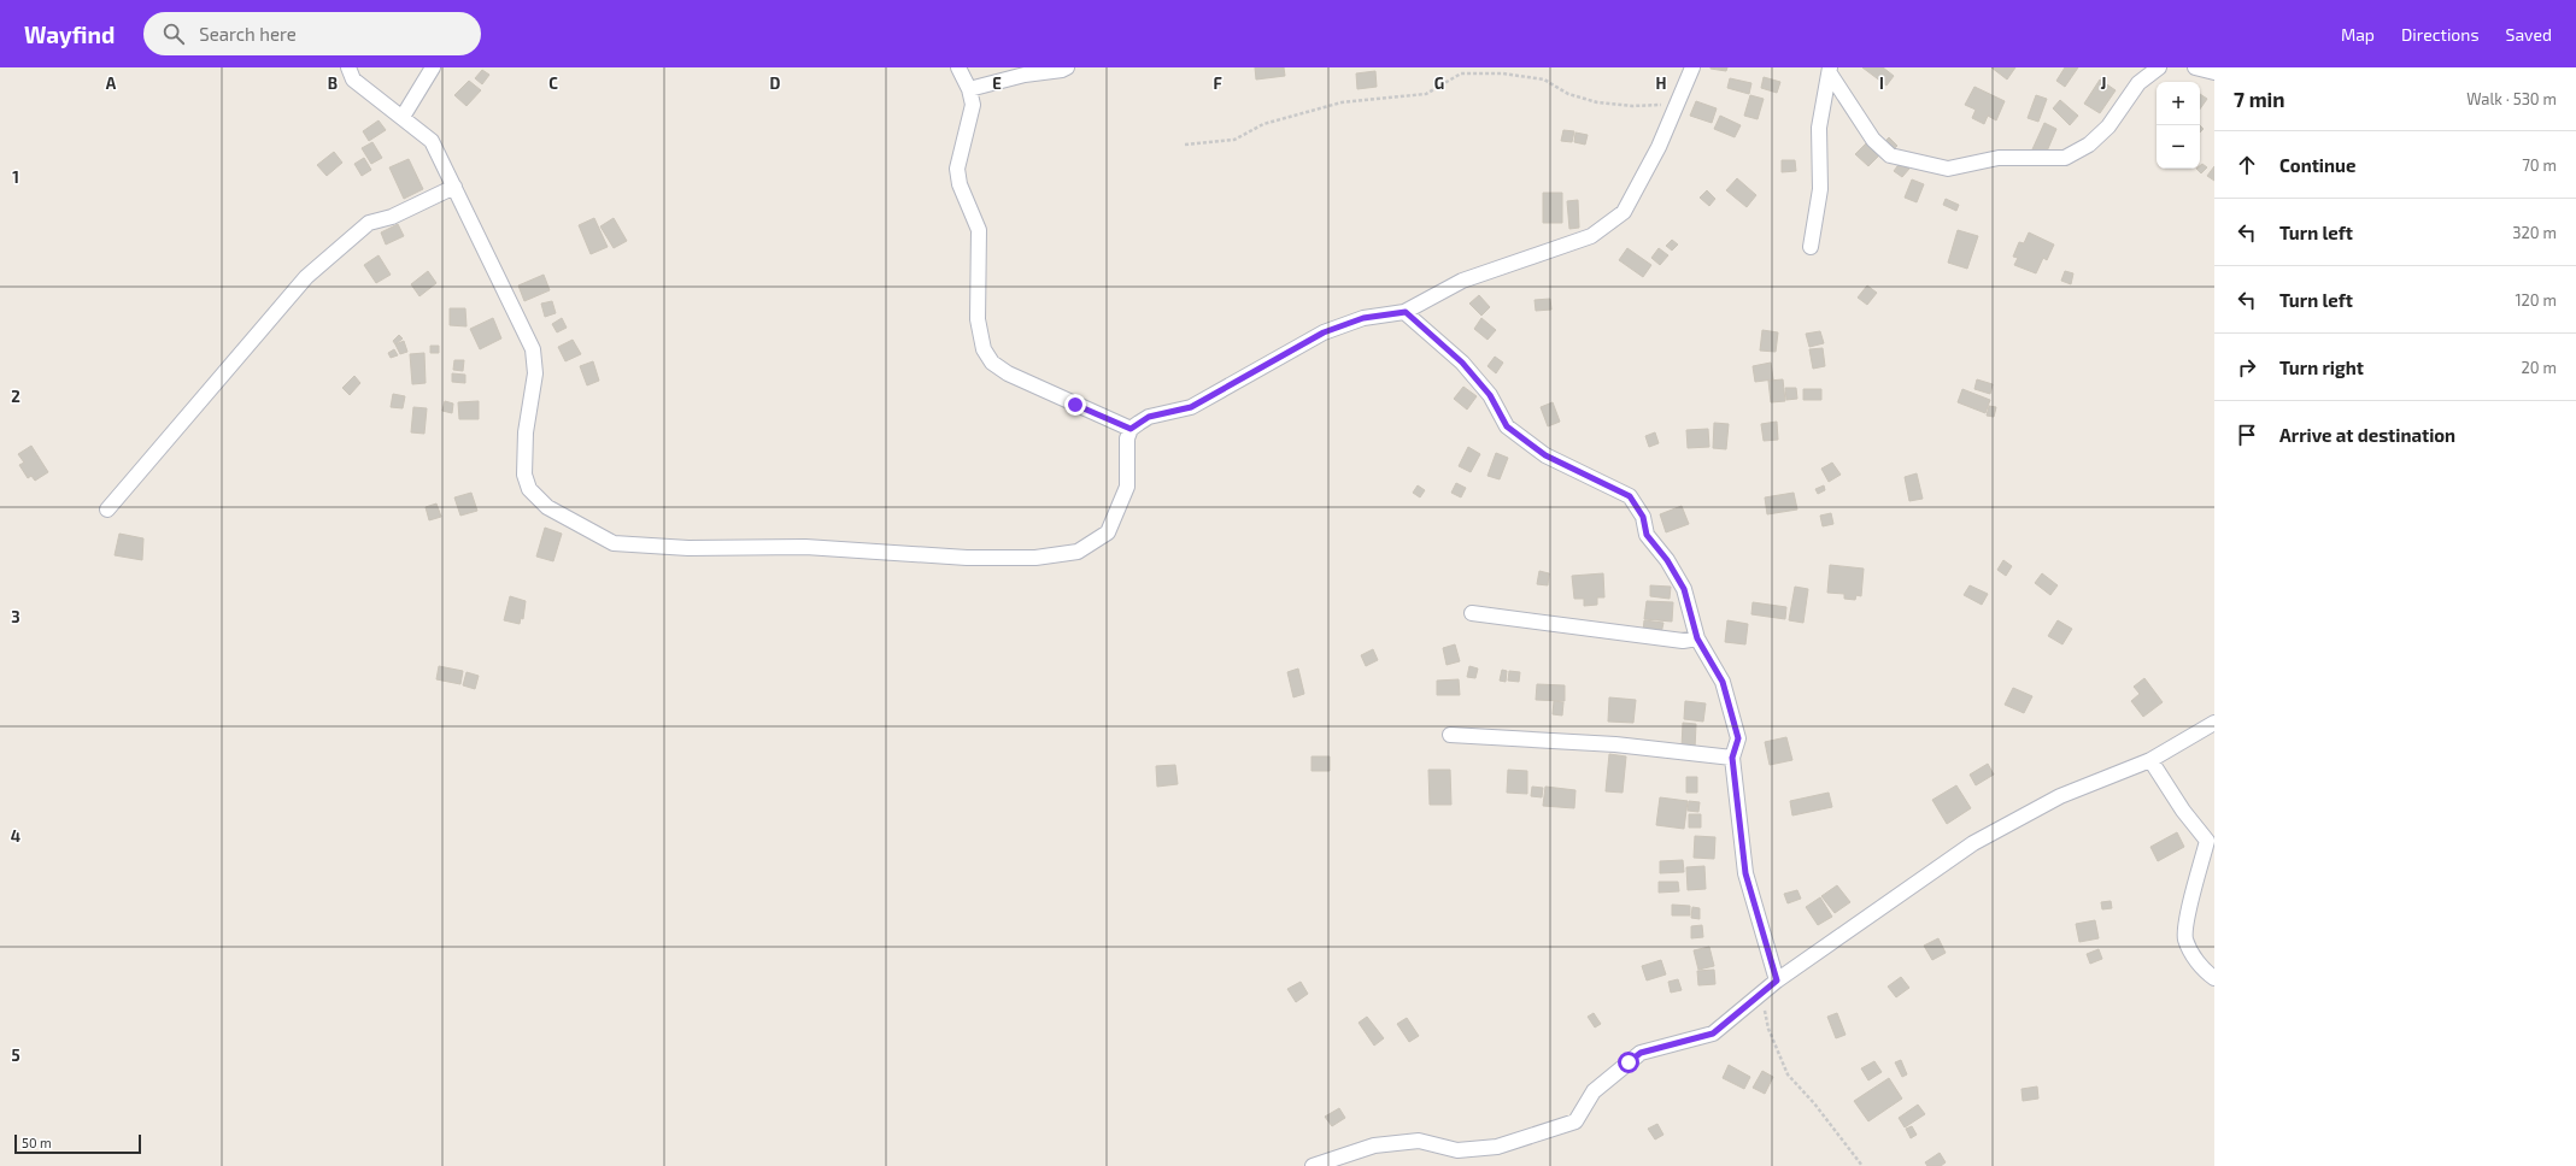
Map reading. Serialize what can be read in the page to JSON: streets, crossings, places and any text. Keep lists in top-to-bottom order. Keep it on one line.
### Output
{"scale_bar":"50 m","page":{"header":"Wayfind","search":"Search here","nav":["Map","Directions","Saved"],"heading":["7 min","Walk · 530 m"],"map_buttons":["+","−"],"list":[["Continue","70 m"],["Turn left","320 m"],["Turn left","120 m"],["Turn right","20 m"],"Arrive at destination"],"scale":"50 m"},"grid":{"columns":["A","B","C","D","E","F","G","H","I","J"],"rows":["1","2","3","4","5"]}}
